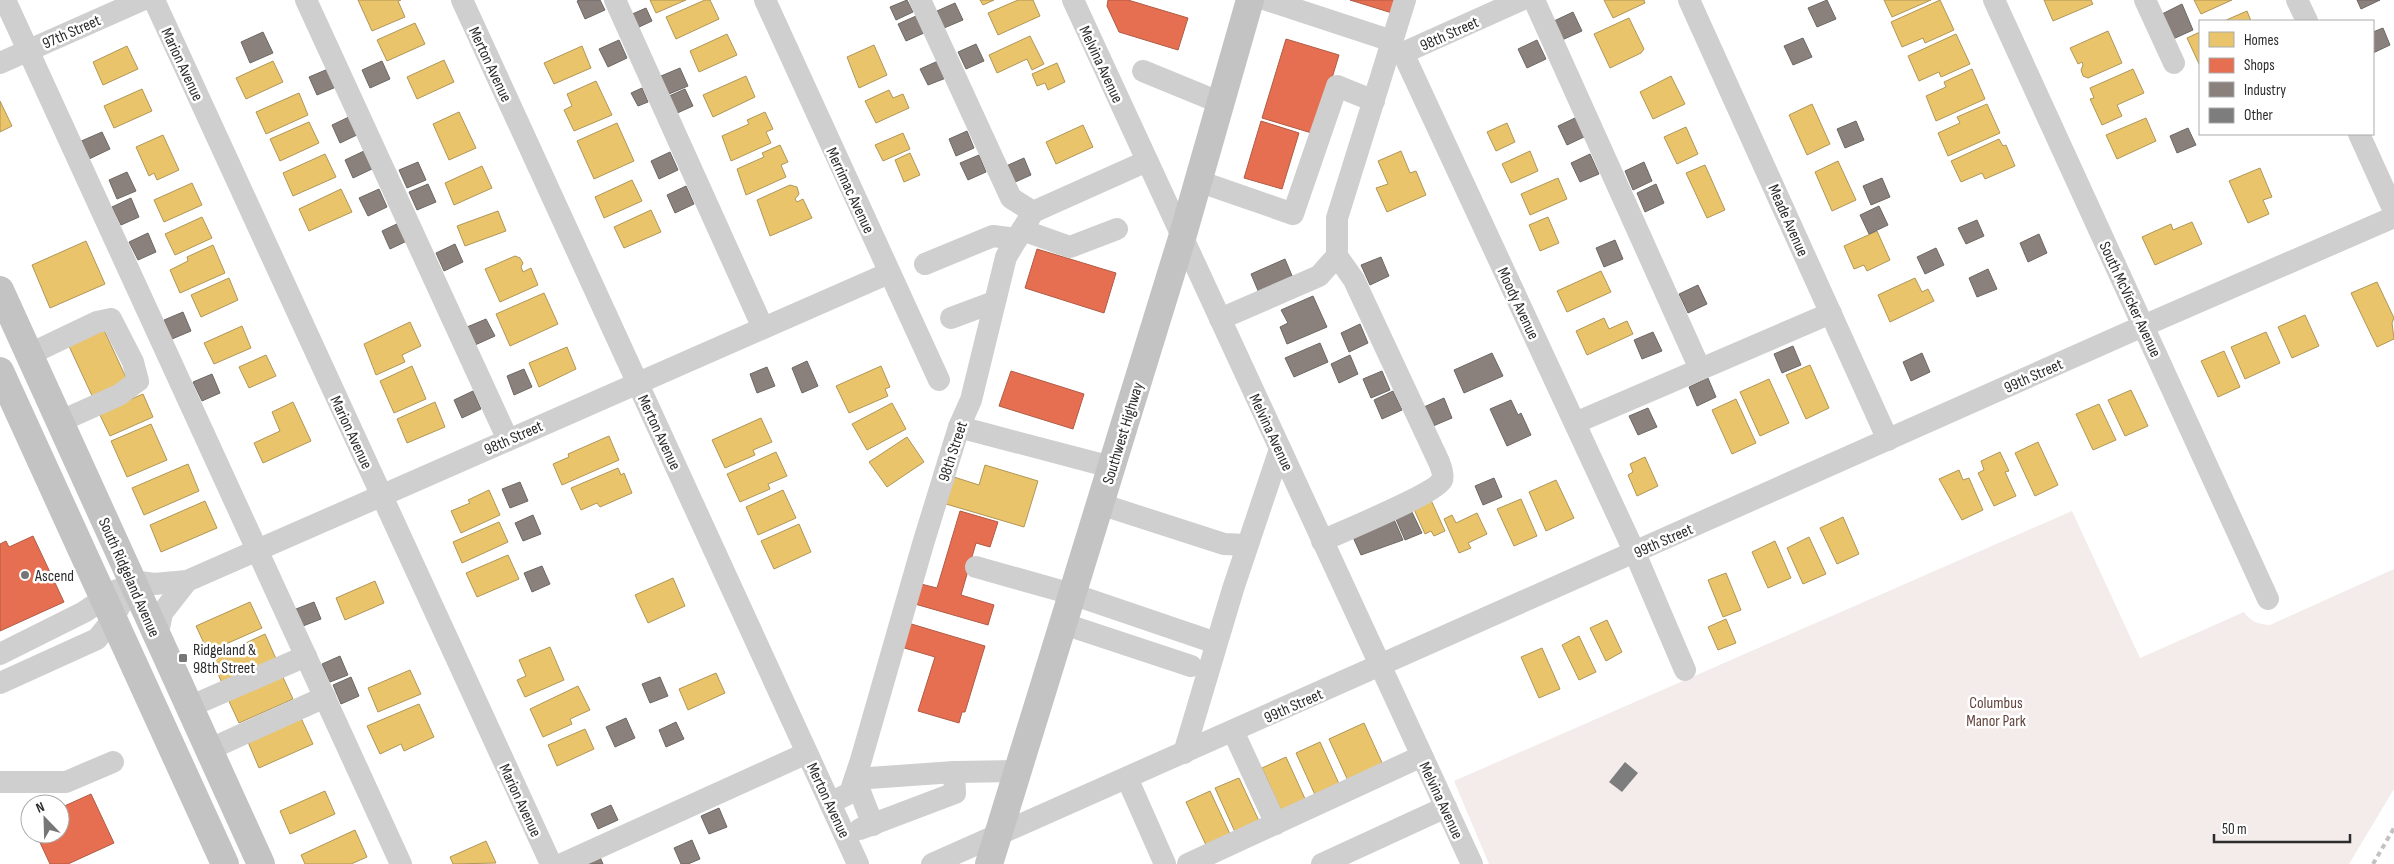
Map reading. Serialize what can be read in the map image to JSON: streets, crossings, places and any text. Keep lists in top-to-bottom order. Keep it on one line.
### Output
{"streets":{"main road":["Southwest Highway","South Ridgeland Avenue"],"street":["97th Street","98th Street","Marion Avenue","Merton Avenue","Melvina Avenue","Merrimac Avenue","Meade Avenue","South McVicker Avenue","Moody Avenue","99th Street"]},"crossings":[["98th Street","Marion Avenue"],["98th Street","Merton Avenue"],["98th Street","Merrimac Avenue"],["98th Street","Moody Avenue"],["98th Street","South Ridgeland Avenue"],["Melvina Avenue","99th Street"],["Melvina Avenue","Southwest Highway"],["Meade Avenue","99th Street"],["South McVicker Avenue","99th Street"],["Moody Avenue","99th Street"],["99th Street","Southwest Highway"]],"parks":["Columbus Manor Park"],"places":{"other":["Ascend"],"transit":["Ridgeland & 98th Street"]},"legend":["Homes","Shops","Industry","Other"],"scale_bar":"50 m","north":"top left"}
